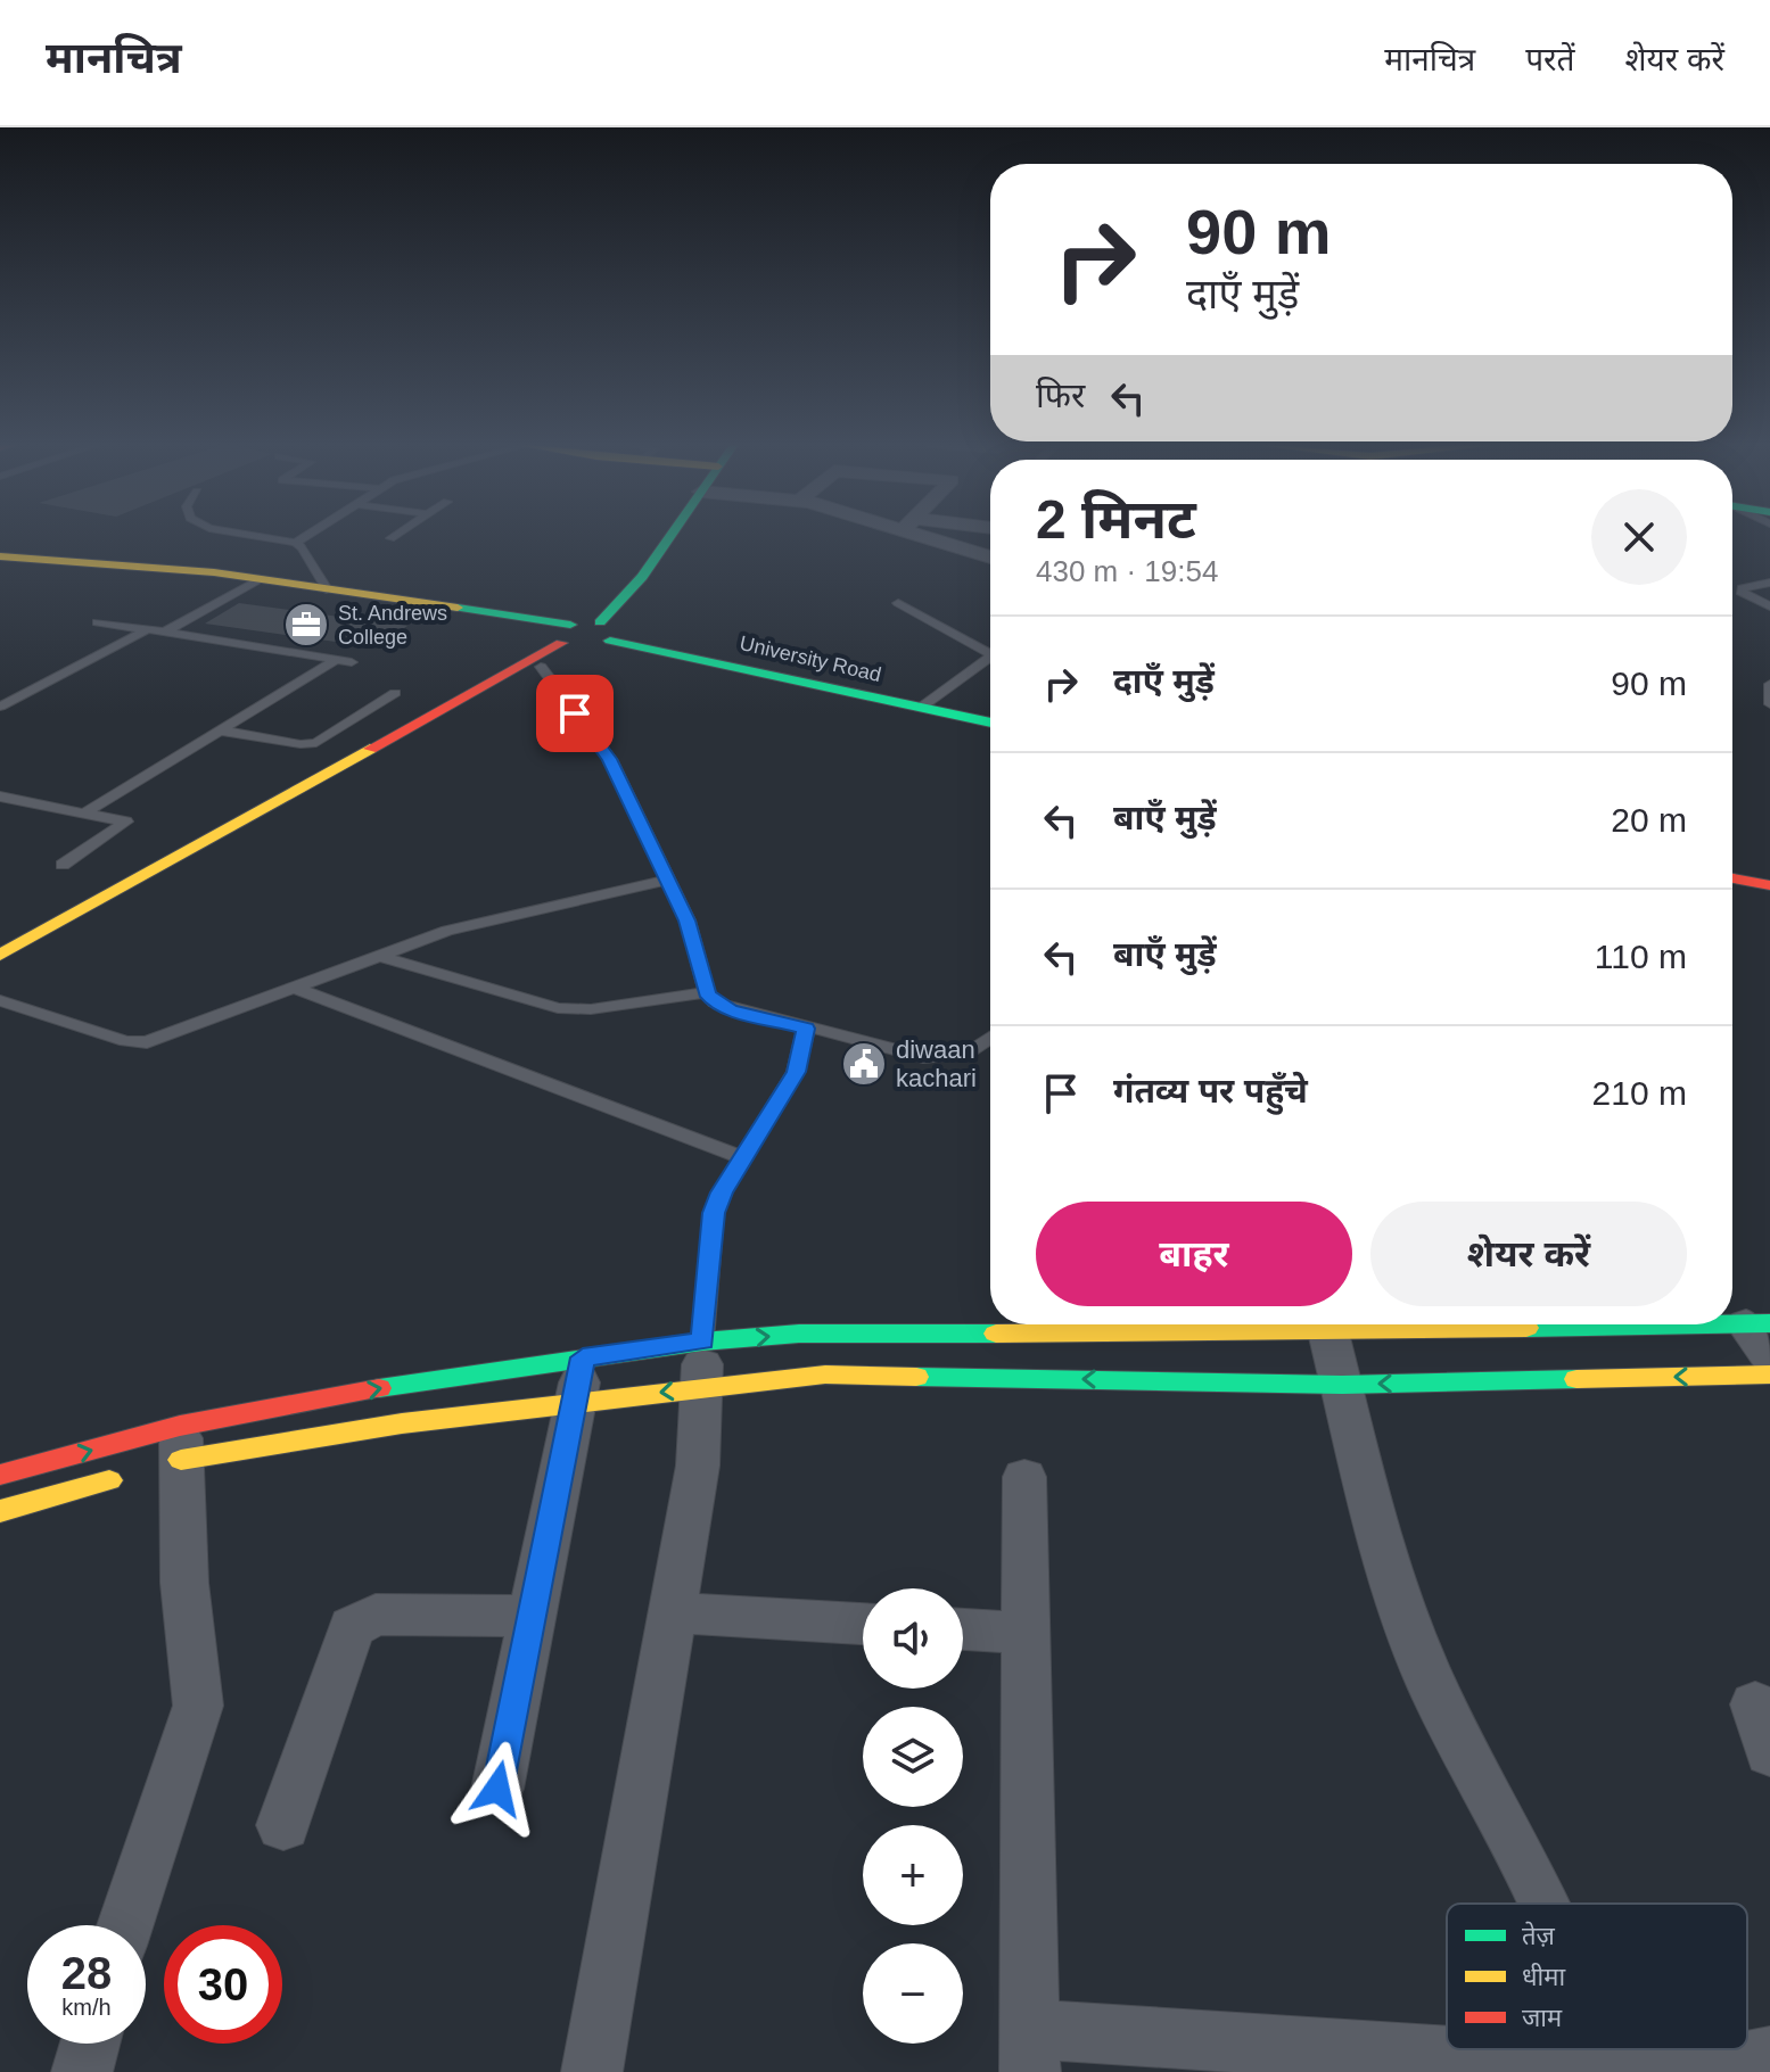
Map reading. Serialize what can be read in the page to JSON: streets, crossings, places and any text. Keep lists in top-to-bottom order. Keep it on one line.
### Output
{"streets":{"main road":["University Road"]},"places":{"office":["St. Andrews College"],"public building":["diwaan kachari"]},"legend":["तेज़","धीमा","जाम"],"page":{"header":"मानचित्र","nav":["मानचित्र","परतें","शेयर करें"],"turn":["90 m","दाएँ मुड़ें"],"then":"फिर","heading":["2 मिनट","430 m · 19:54"],"list":[{"name":"दाएँ मुड़ें","value":"90 m"},{"name":"बाएँ मुड़ें","value":"20 m"},{"name":"बाएँ मुड़ें","value":"110 m"},{"name":"गंतव्य पर पहुँचे","value":"210 m"}],"buttons":["बाहर","शेयर करें"],"map_buttons":["+","−"],"speed":"28 km/h","limit":"30"}}
